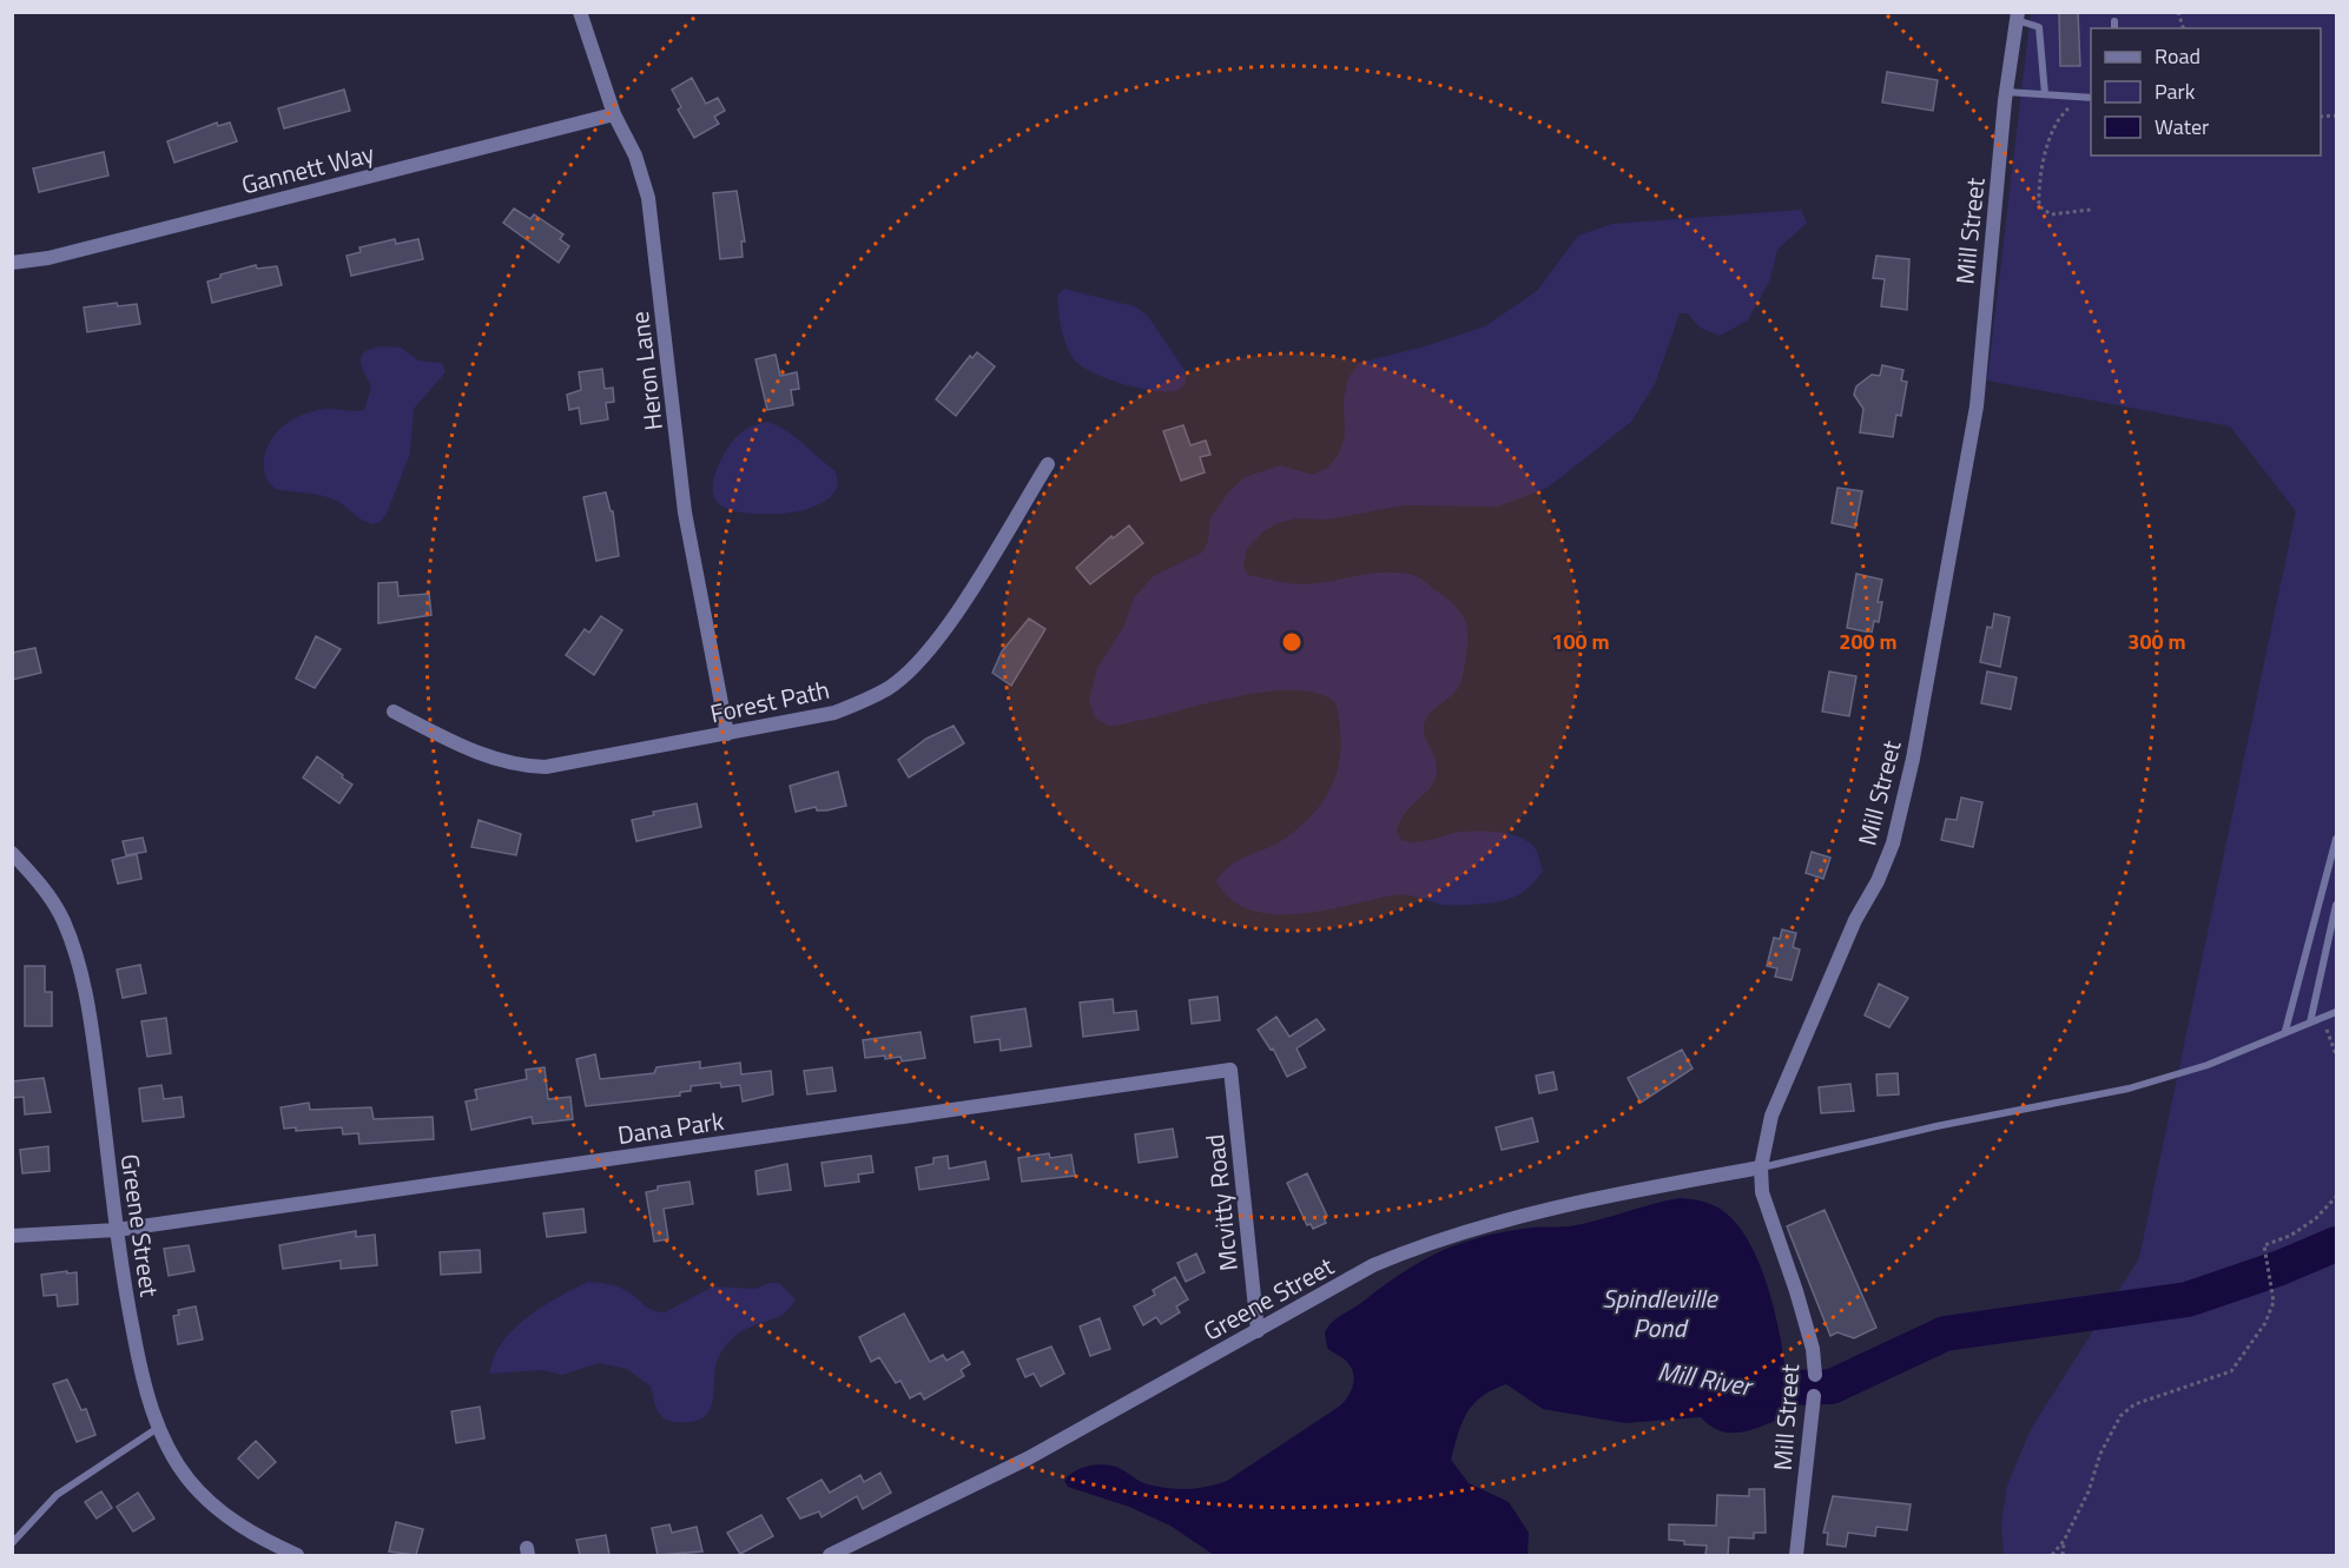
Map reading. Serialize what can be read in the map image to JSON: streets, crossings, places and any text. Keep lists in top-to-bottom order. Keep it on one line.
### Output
{"streets":{"street":["Gannett Way","Mill Street","Heron Lane","Forest Path","Dana Park","Mcvitty Road","Greene Street"]},"crossings":[["Gannett Way","Heron Lane"],["Mill Street","Greene Street"],["Heron Lane","Forest Path"],["Dana Park","Mcvitty Road"],["Dana Park","Greene Street"],["Mcvitty Road","Greene Street"]],"water":["Spindleville Pond","Mill River"],"legend":["Road","Park","Water"],"rings":["100 m","200 m","300 m"]}
